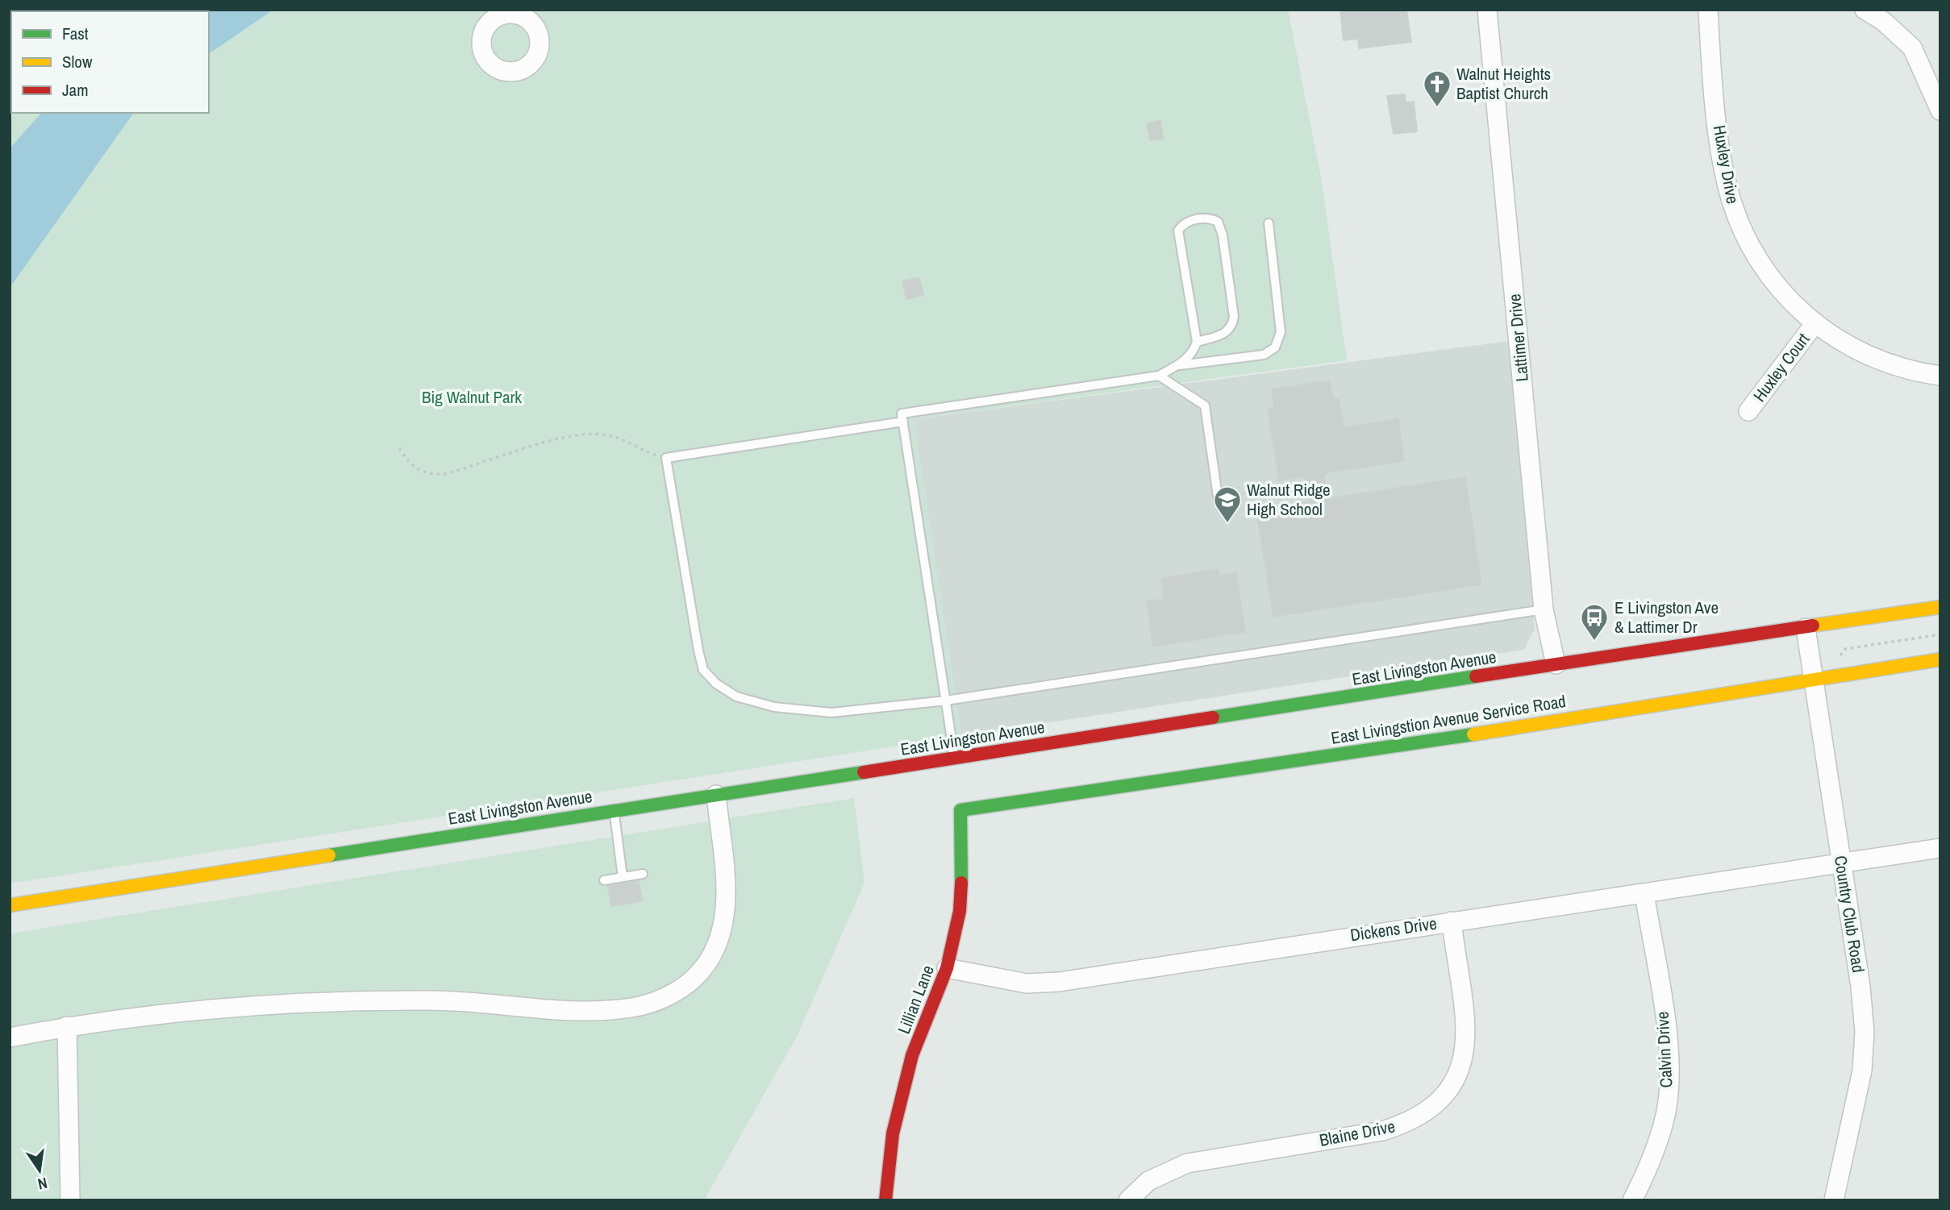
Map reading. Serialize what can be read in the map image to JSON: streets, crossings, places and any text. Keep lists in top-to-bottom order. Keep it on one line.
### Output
{"streets":{"main road":["East Livingston Avenue","East Livingstion Avenue Service Road","Lillian Lane"],"street":["Huxley Drive","Lattimer Drive","Huxley Court","Country Club Road","Dickens Drive","Calvin Drive","Blaine Drive"]},"crossings":[["Huxley Drive","Huxley Court"],["Lattimer Drive","East Livingston Avenue"],["East Livingston Avenue","Country Club Road"],["East Livingstion Avenue Service Road","Country Club Road"],["East Livingstion Avenue Service Road","Lillian Lane"],["Country Club Road","Dickens Drive"],["Dickens Drive","Lillian Lane"],["Dickens Drive","Calvin Drive"],["Dickens Drive","Blaine Drive"]],"parks":["Big Walnut Park"],"places":{"church":["Walnut Heights Baptist Church"],"school or university":["Walnut Ridge High School"],"bus stop":["E Livingston Ave & Lattimer Dr"]},"legend":["Fast","Slow","Jam"],"north":"bottom"}
